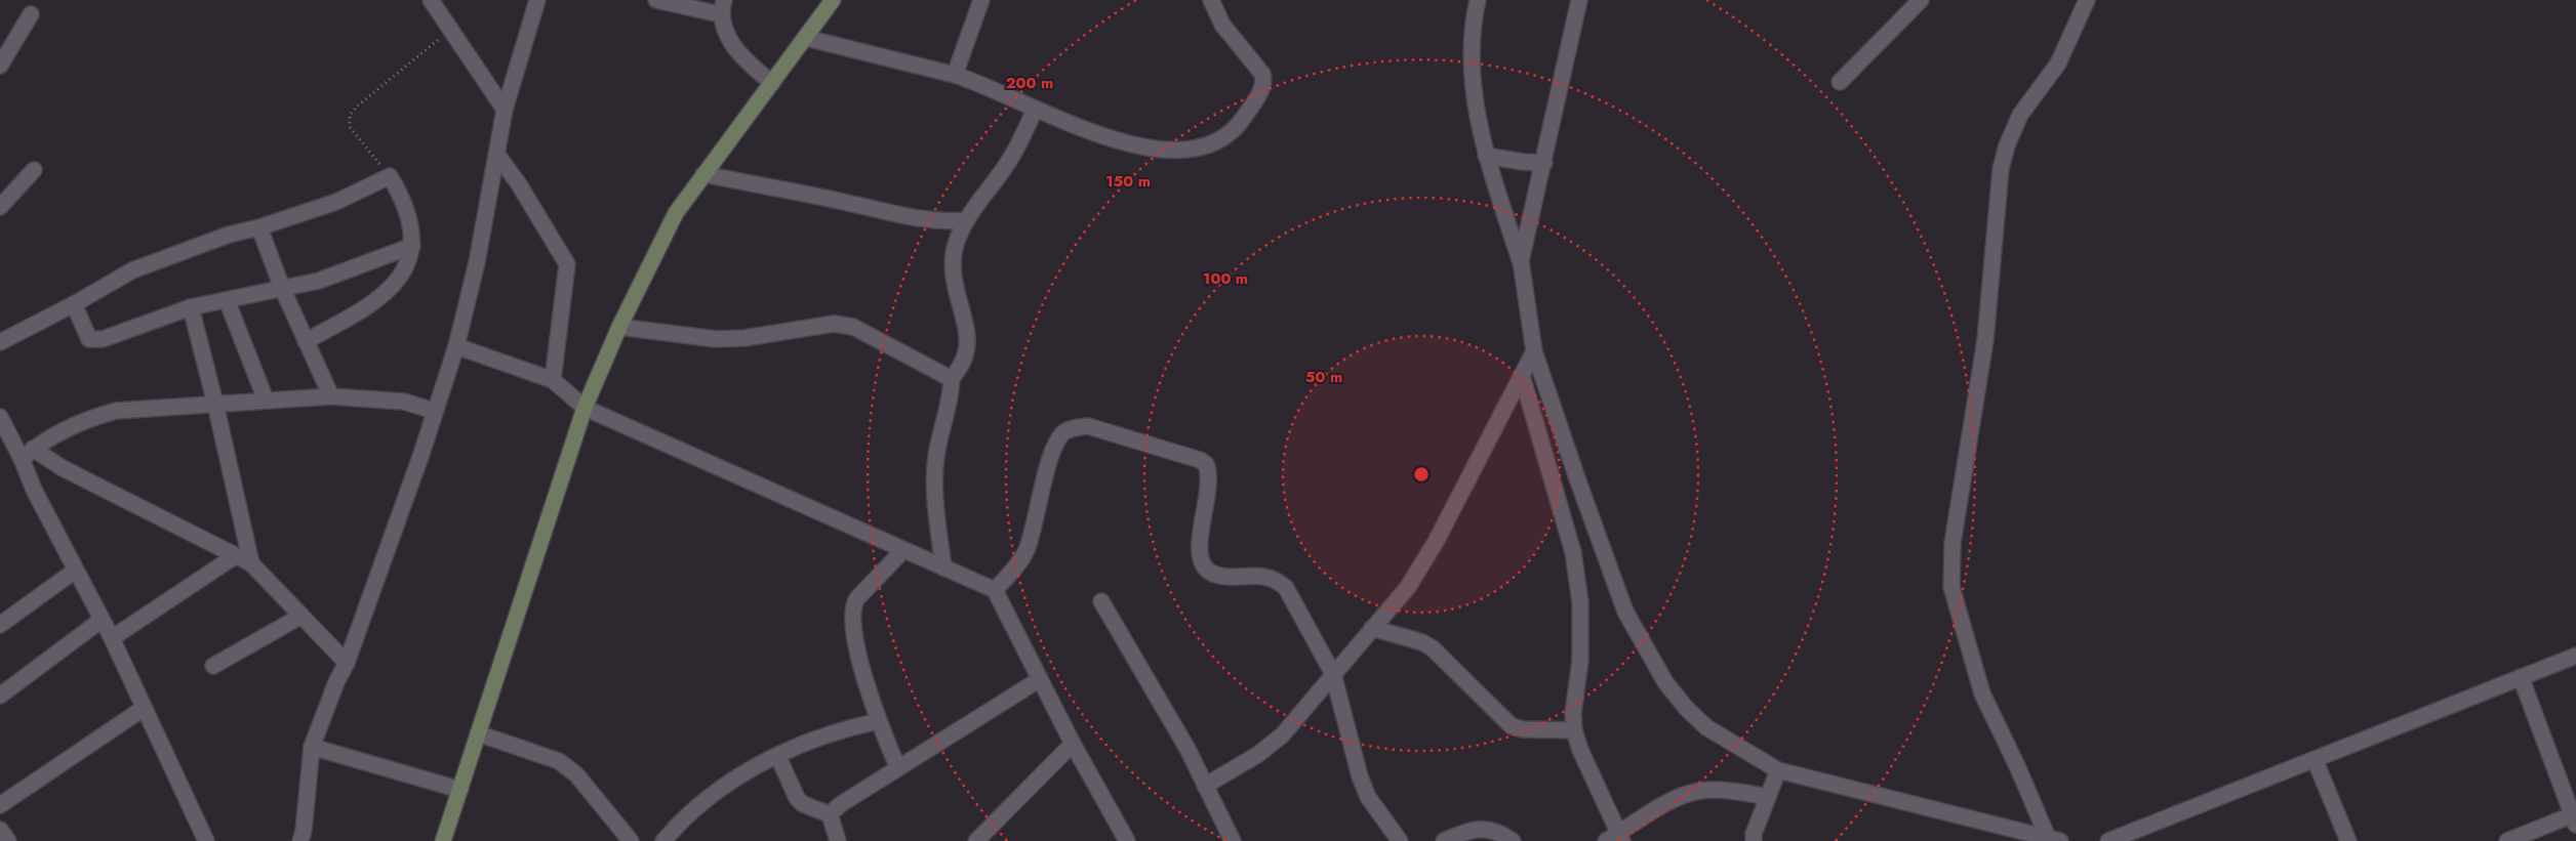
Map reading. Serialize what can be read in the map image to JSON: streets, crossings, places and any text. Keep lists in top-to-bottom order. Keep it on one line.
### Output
{"rings":["200 m","150 m","100 m","50 m"]}
